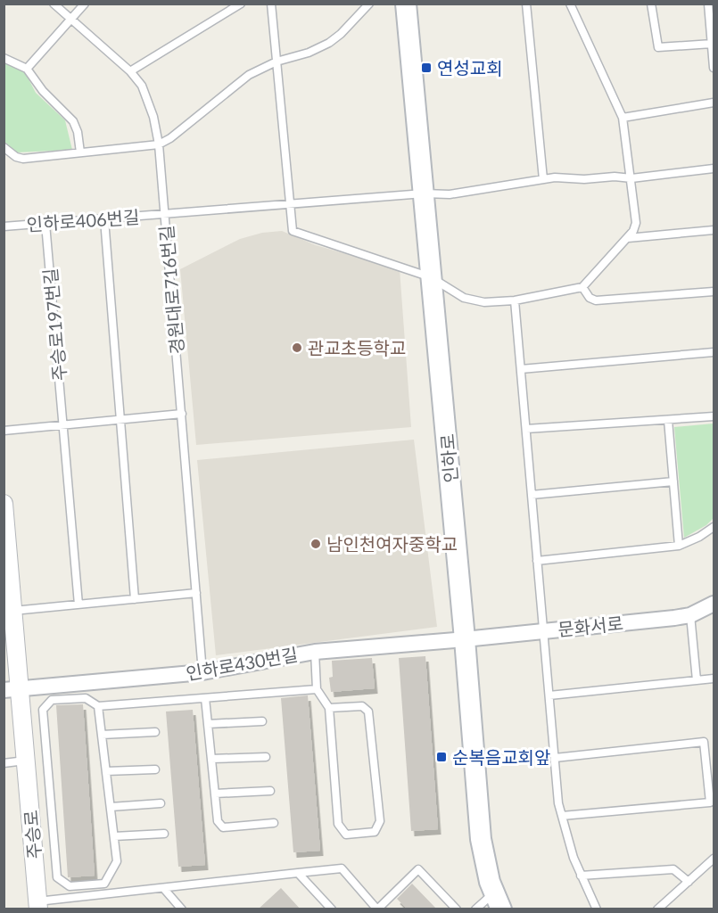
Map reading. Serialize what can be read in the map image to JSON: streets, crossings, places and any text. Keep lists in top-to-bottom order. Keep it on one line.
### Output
{"streets":{"main road":["인하로"],"street":["문화서로","인하로430번길","주승로"],"lane":["인하로406번길","경원대로716번길","주승로197번길"]},"crossings":[["인하로406번길","경원대로716번길"],["인하로406번길","주승로197번길"],["인하로406번길","인하로"],["경원대로716번길","인하로430번길"],["인하로","문화서로"],["인하로","인하로430번길"],["문화서로","인하로430번길"],["인하로430번길","주승로"]],"places":{"transit":["연성교회","순복음교회앞"],"other":["관교초등학교","남인천여자중학교"]}}
